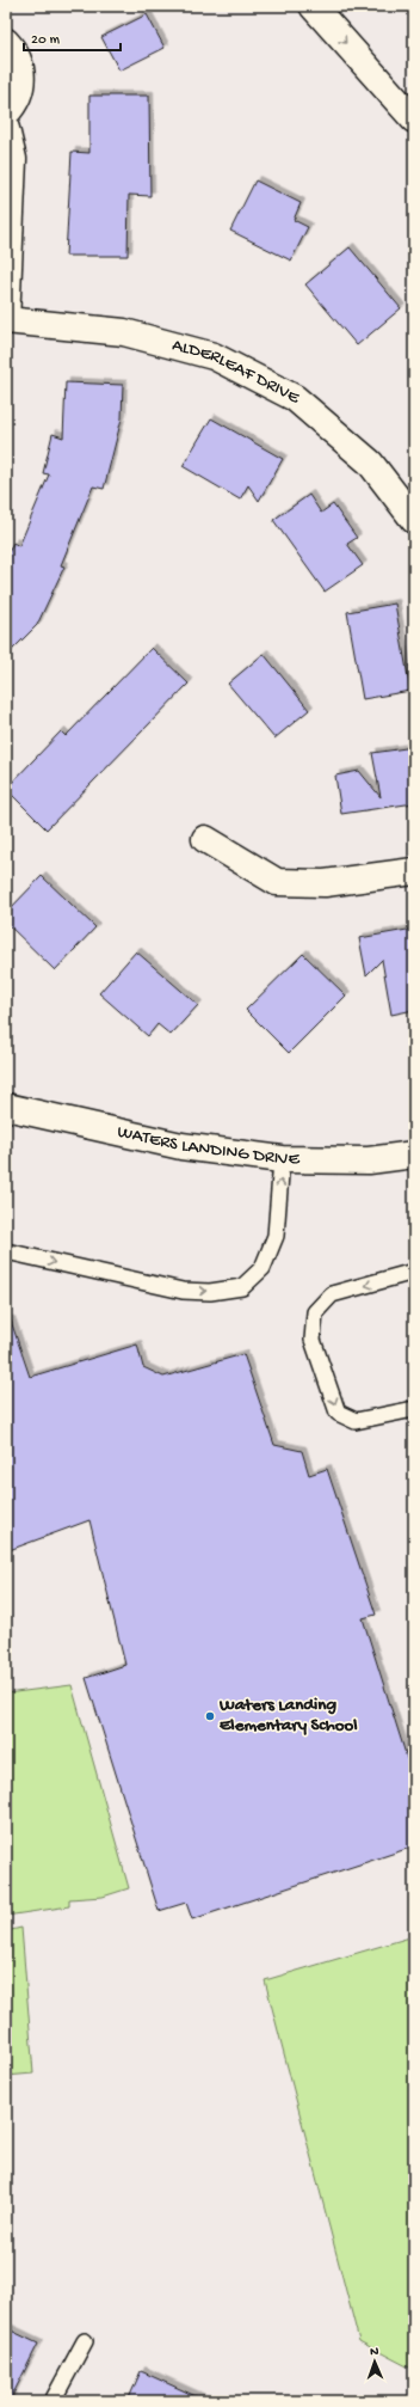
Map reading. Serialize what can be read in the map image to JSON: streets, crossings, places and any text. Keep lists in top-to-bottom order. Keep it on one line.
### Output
{"streets":{"street":["ALDERLEAF DRIVE","WATERS LANDING DRIVE"]},"places":["Waters Landing Elementary School"],"scale_bar":"20 m","north":"top"}
